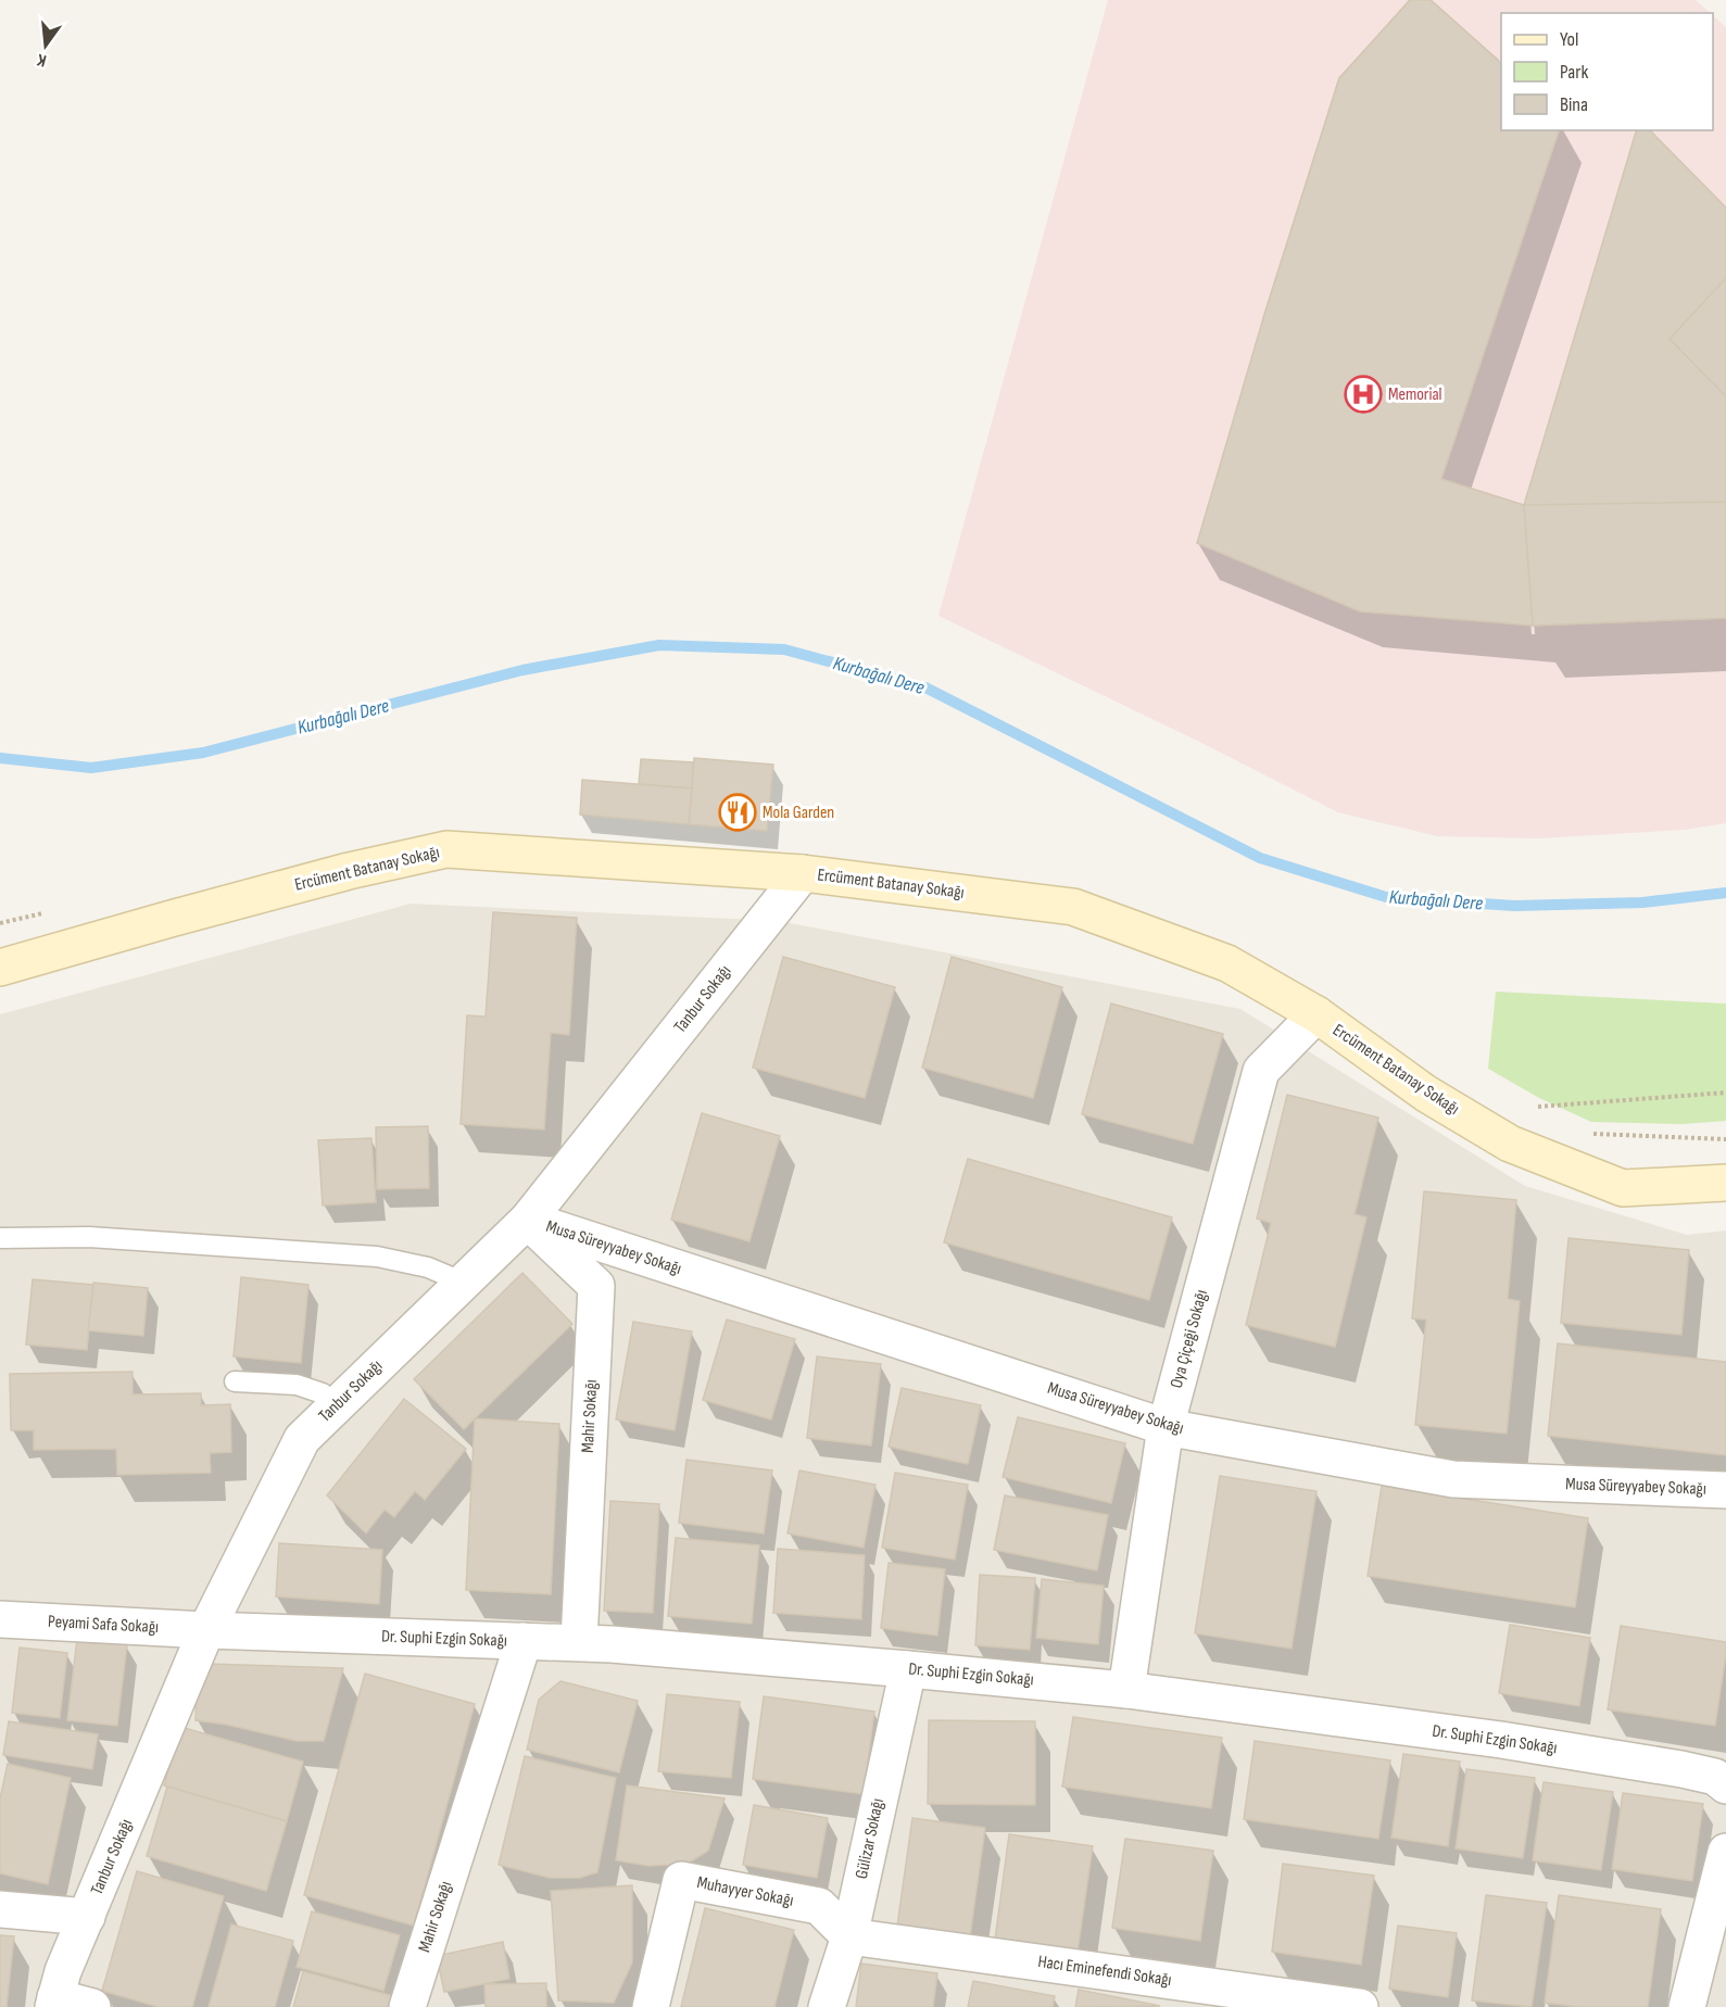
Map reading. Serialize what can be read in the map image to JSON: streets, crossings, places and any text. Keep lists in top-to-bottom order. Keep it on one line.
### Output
{"streets":{"street":["Ercüment Batanay Sokağı","Tanbur Sokağı","Musa Süreyyabey Sokağı","Oya Çiçeği Sokağı","Mahir Sokağı","Peyami Safa Sokağı","Dr. Suphi Ezgin Sokağı","Gülizar Sokağı","Muhayyer Sokağı","Hacı Eminefendi Sokağı"]},"crossings":[["Ercüment Batanay Sokağı","Tanbur Sokağı"],["Ercüment Batanay Sokağı","Oya Çiçeği Sokağı"],["Tanbur Sokağı","Musa Süreyyabey Sokağı"],["Tanbur Sokağı","Mahir Sokağı"],["Tanbur Sokağı","Peyami Safa Sokağı"],["Tanbur Sokağı","Dr. Suphi Ezgin Sokağı"],["Musa Süreyyabey Sokağı","Oya Çiçeği Sokağı"],["Musa Süreyyabey Sokağı","Mahir Sokağı"],["Oya Çiçeği Sokağı","Dr. Suphi Ezgin Sokağı"],["Mahir Sokağı","Dr. Suphi Ezgin Sokağı"],["Peyami Safa Sokağı","Dr. Suphi Ezgin Sokağı"],["Dr. Suphi Ezgin Sokağı","Gülizar Sokağı"],["Gülizar Sokağı","Muhayyer Sokağı"],["Gülizar Sokağı","Hacı Eminefendi Sokağı"],["Muhayyer Sokağı","Hacı Eminefendi Sokağı"]],"water":["Kurbağalı Dere"],"places":{"hospital":["Memorial"],"restaurant":["Mola Garden"]},"legend":["Yol","Park","Bina"],"north":"bottom"}
